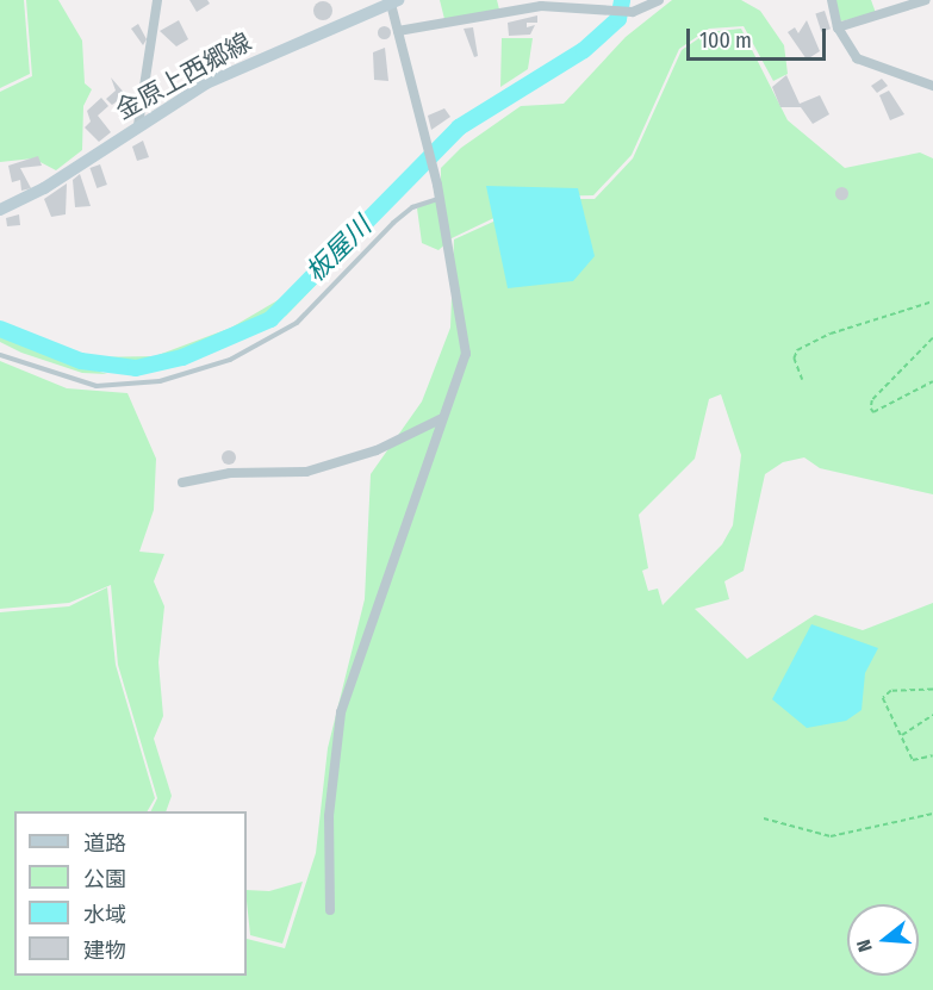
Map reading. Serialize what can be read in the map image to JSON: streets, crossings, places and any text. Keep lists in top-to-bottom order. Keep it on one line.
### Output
{"streets":{"main road":["金原上西郷線"]},"water":["板屋川"],"legend":["道路","公園","水域","建物"],"scale_bar":"100 m","north":"left"}
